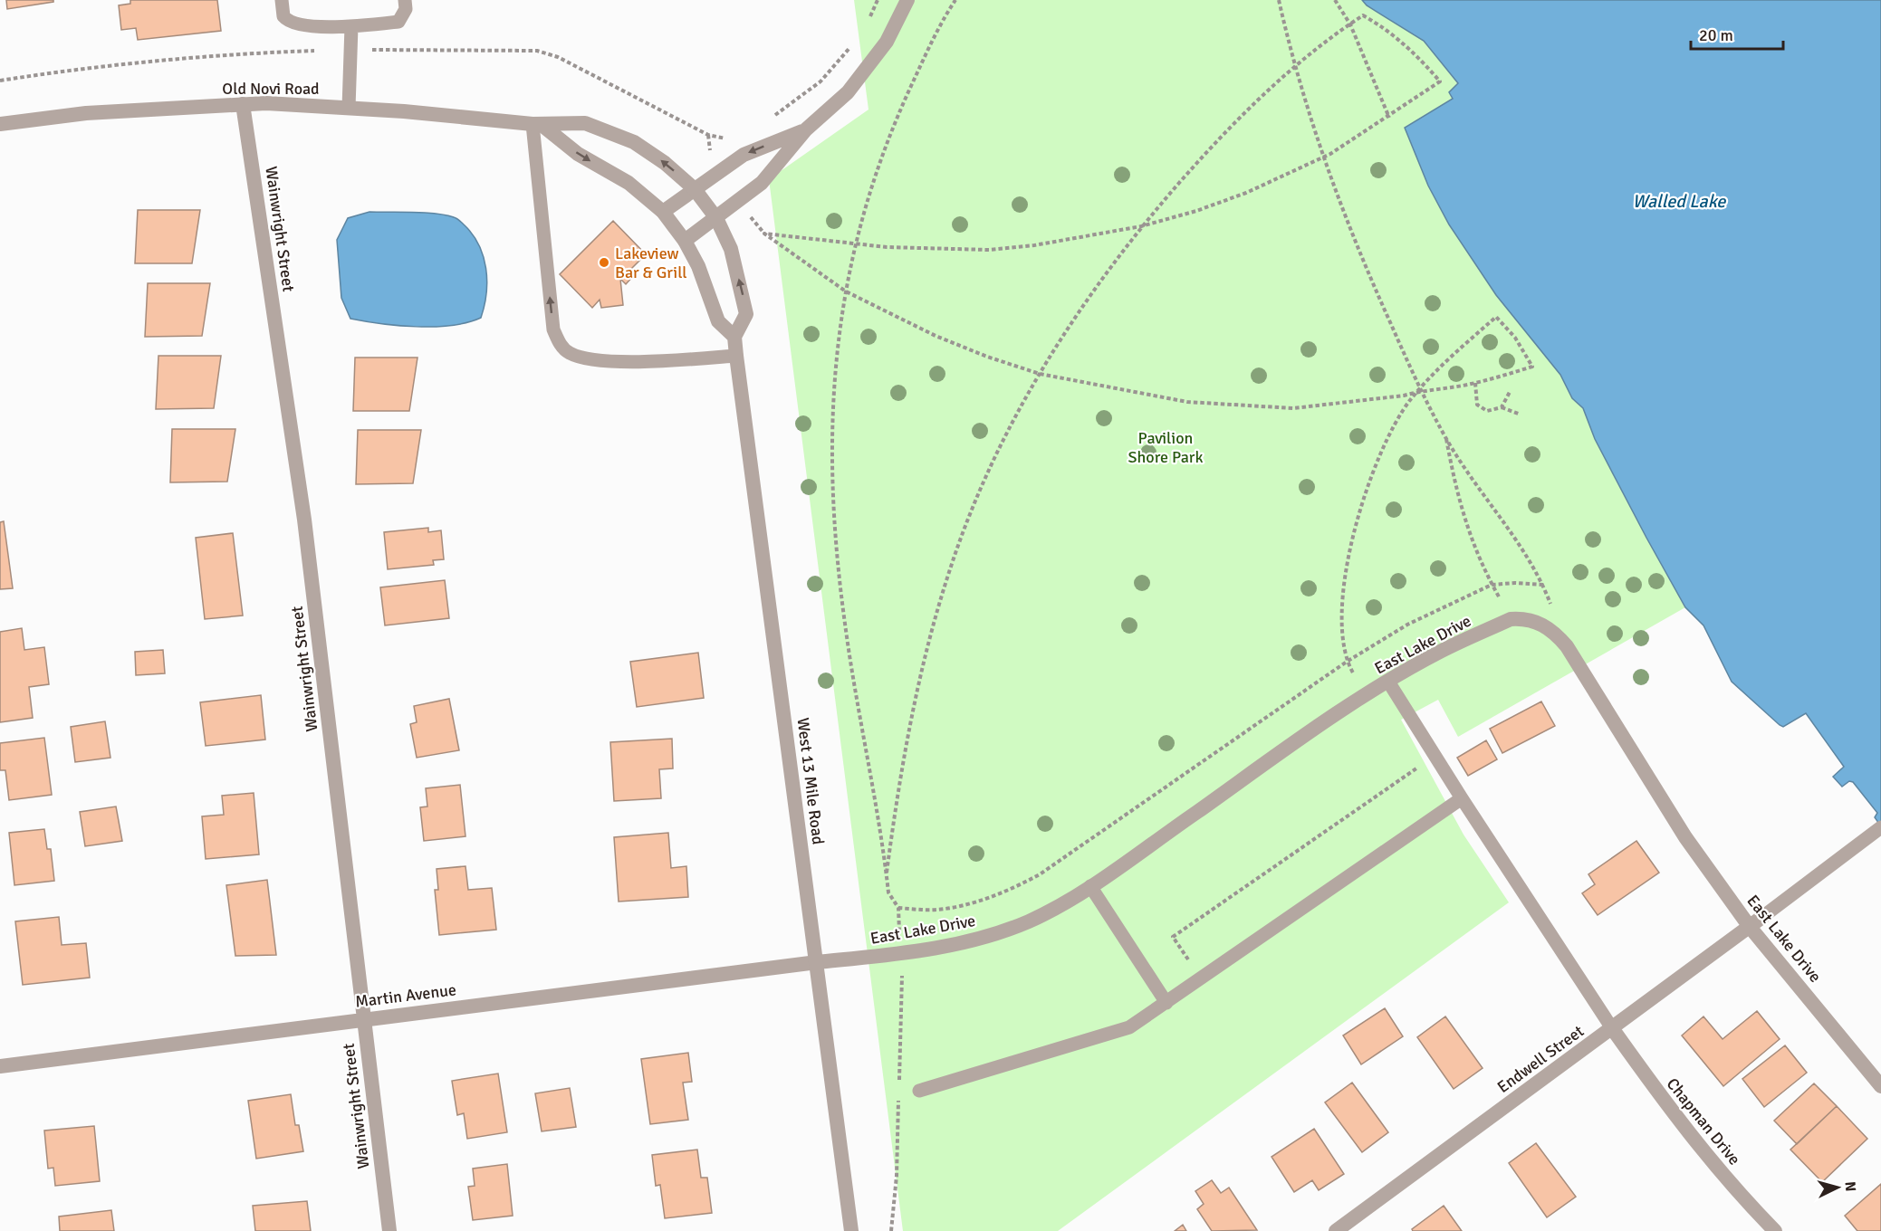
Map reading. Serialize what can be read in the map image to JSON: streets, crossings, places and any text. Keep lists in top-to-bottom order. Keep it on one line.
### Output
{"streets":{"street":["Old Novi Road","Wainwright Street","East Lake Drive","West 13 Mile Road","Martin Avenue","Endwell Street","Chapman Drive"]},"crossings":[["Old Novi Road","Wainwright Street"],["Wainwright Street","Martin Avenue"],["East Lake Drive","West 13 Mile Road"],["East Lake Drive","Martin Avenue"],["East Lake Drive","Endwell Street"],["West 13 Mile Road","Martin Avenue"],["Endwell Street","Chapman Drive"]],"water":["Walled Lake"],"parks":["Pavilion Shore Park"],"places":["Lakeview Bar & Grill"],"scale_bar":"20 m","north":"right"}
